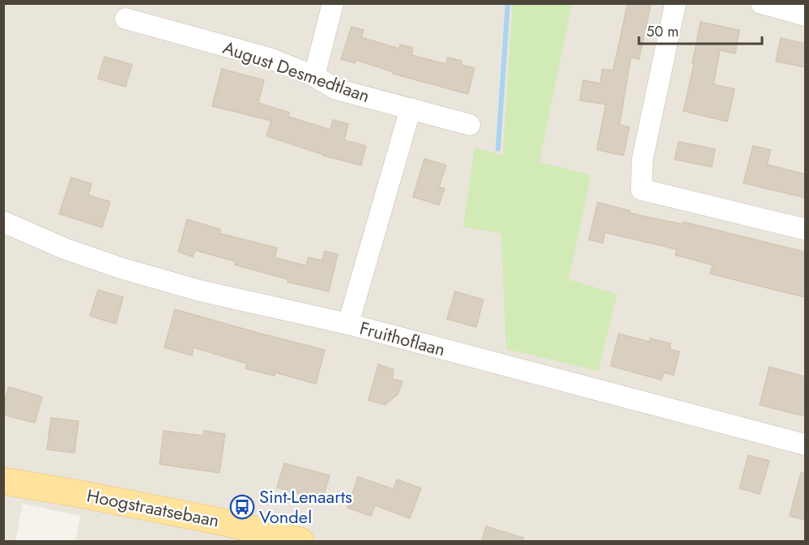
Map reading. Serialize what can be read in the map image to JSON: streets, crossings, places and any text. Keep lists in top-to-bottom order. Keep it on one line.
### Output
{"streets":{"main road":["Hoogstraatsebaan"],"street":["August Desmedtlaan","Fruithoflaan"]},"places":{"bus stop":["Sint-Lenaarts Vondel"]},"scale_bar":"50 m"}
